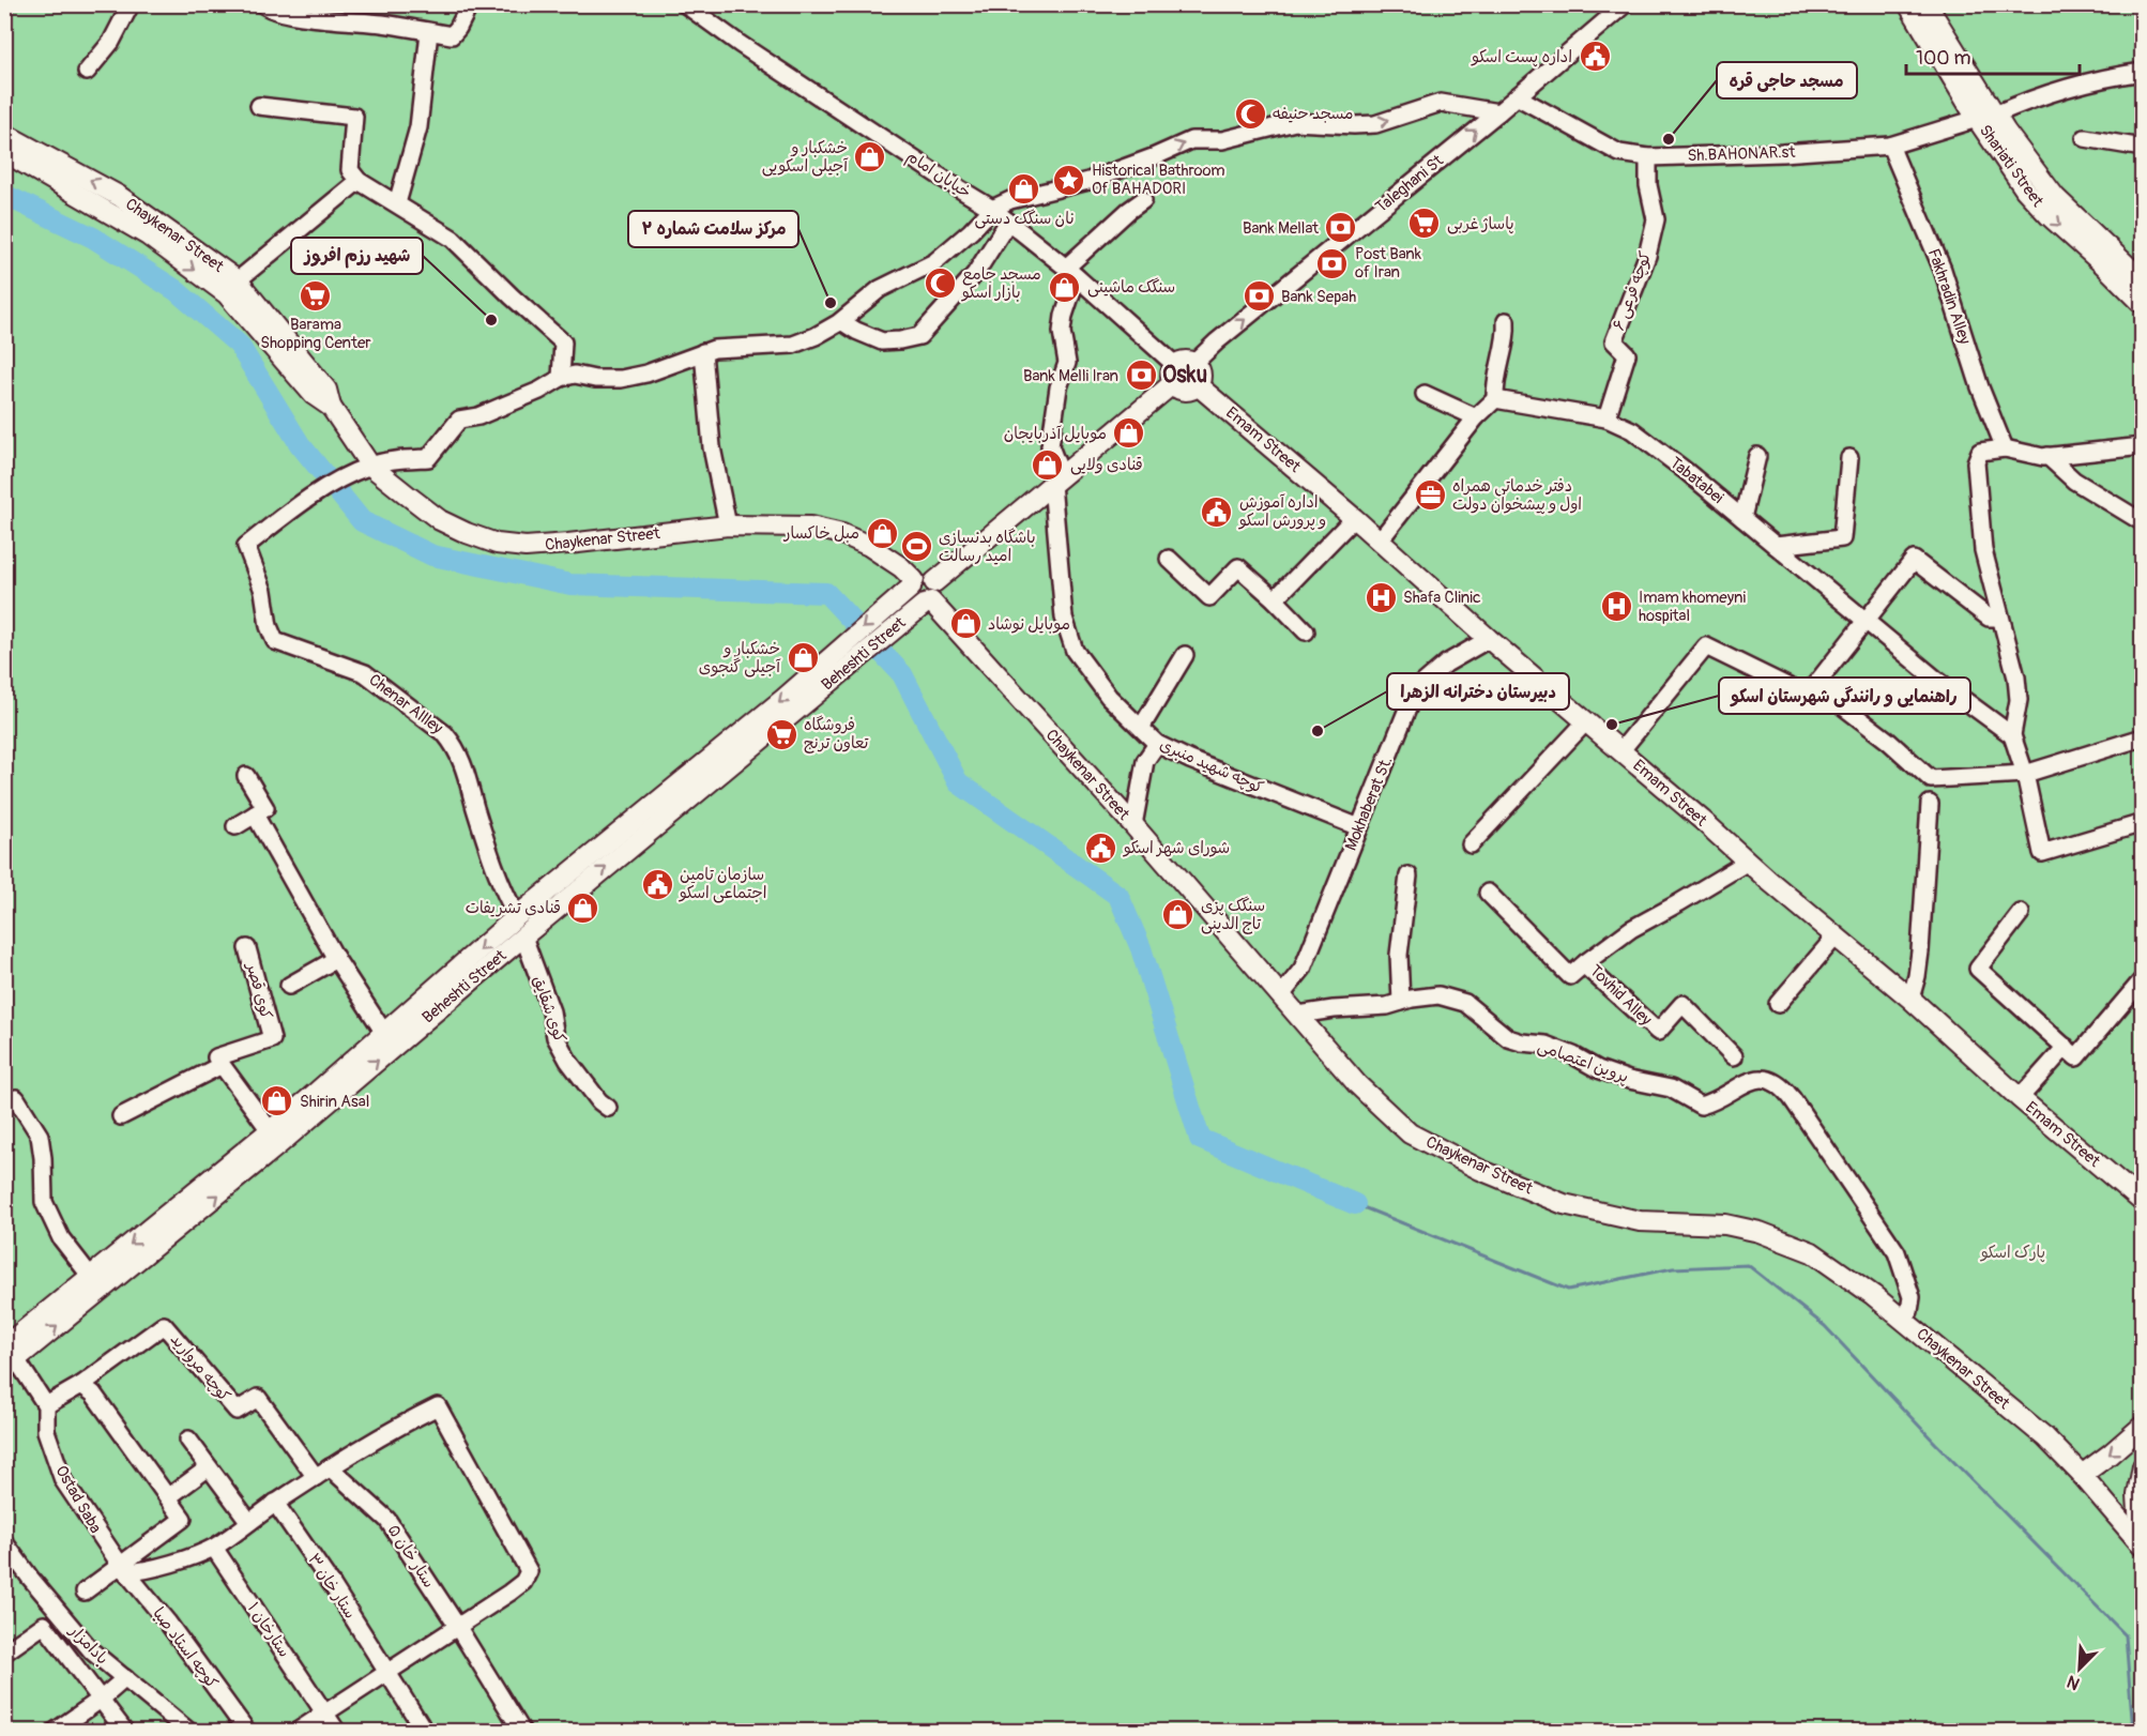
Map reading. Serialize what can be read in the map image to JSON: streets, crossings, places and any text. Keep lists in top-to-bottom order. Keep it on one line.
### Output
{"streets":{"main road":["Shariati Street","Chaykenar Street","Emam Street","Beheshti Street"],"street":["Sh.BAHONAR.st","خیابان امام","Taleghani St","کوچه فرعی ۶","Fakhradin Alley","Tabatabei","Chenar Allley","کوچه شهید منبری","Mokhaberat St.","کوی قصر","Tovhid Alley","کوی شقایق","پروین اعتصامی","کوچه مروارید","Ostad Saba","ستار خان ۵","ستار خان ۳","ستارخان ۱","بادامزار","کوچه استاد صبا"]},"crossings":[["Sh.BAHONAR.st","Shariati Street"],["Sh.BAHONAR.st","Taleghani St"],["Sh.BAHONAR.st","کوچه فرعی ۶"],["Sh.BAHONAR.st","Fakhradin Alley"],["خیابان امام","Taleghani St"],["خیابان امام","Emam Street"],["خیابان امام","کوچه شهید منبری"],["Taleghani St","Emam Street"],["Chaykenar Street","Beheshti Street"],["Chaykenar Street","Chenar Allley"],["Chaykenar Street","Mokhaberat St."],["Chaykenar Street","پروین اعتصامی"],["کوچه فرعی ۶","Tabatabei"],["Emam Street","Mokhaberat St."],["Emam Street","Tovhid Alley"],["Beheshti Street","Chenar Allley"],["Beheshti Street","کوی شقایق"],["Beheshti Street","Ostad Saba"],["کوچه شهید منبری","Mokhaberat St."],["کوچه مروارید","ستار خان ۵"],["Ostad Saba","کوچه استاد صبا"]],"one_way":["Taleghani St"],"districts":["Osku"],"parks":["پارک اسکو"],"places":{"public building":["اداره پست اسکو","اداره آموزش و پرورش اسکو","شورای شهر اسکو","سازمان تامین اجتماعی اسکو"],"mosque":["مسجد حنیفه","مسجد جامع بازار اسکو"],"other":["مسجد حاجی قره","مرکز سلامت شماره ۲","شهید رزم افروز","راهنمایی و رانندگی شهرستان اسکو","دبیرستان دخترانه الزهرا"],"shop":["خشکبار و آجیلی اسکویی","نان سنگک دستی","سنگک ماشینی","موبایل آذربایجان","قنادی ولایی","مبل خاکسار","موبایل نوشاد","خشکبار و آجیلی گنجوی","قنادی تشریفات","سنگک پزی تاج الدینی","Shirin Asal"],"place":["Historical Bathroom Of BAHADORI"],"supermarket":["پاساژ غربی","Barama Shopping Center","فروشگاه تعاون ترنج"],"bank":["Bank Mellat","Post Bank of Iran","Bank Sepah","Bank Melli Iran"],"office":["دفتر خدماتی همراه اول و پیشخوان دولت"],"sports":["باشگاه بدنسازی امید رسالت"],"hospital":["Shafa Clinic","Imam khomeyni hospital"]},"scale_bar":"100 m","north":"bottom left"}
